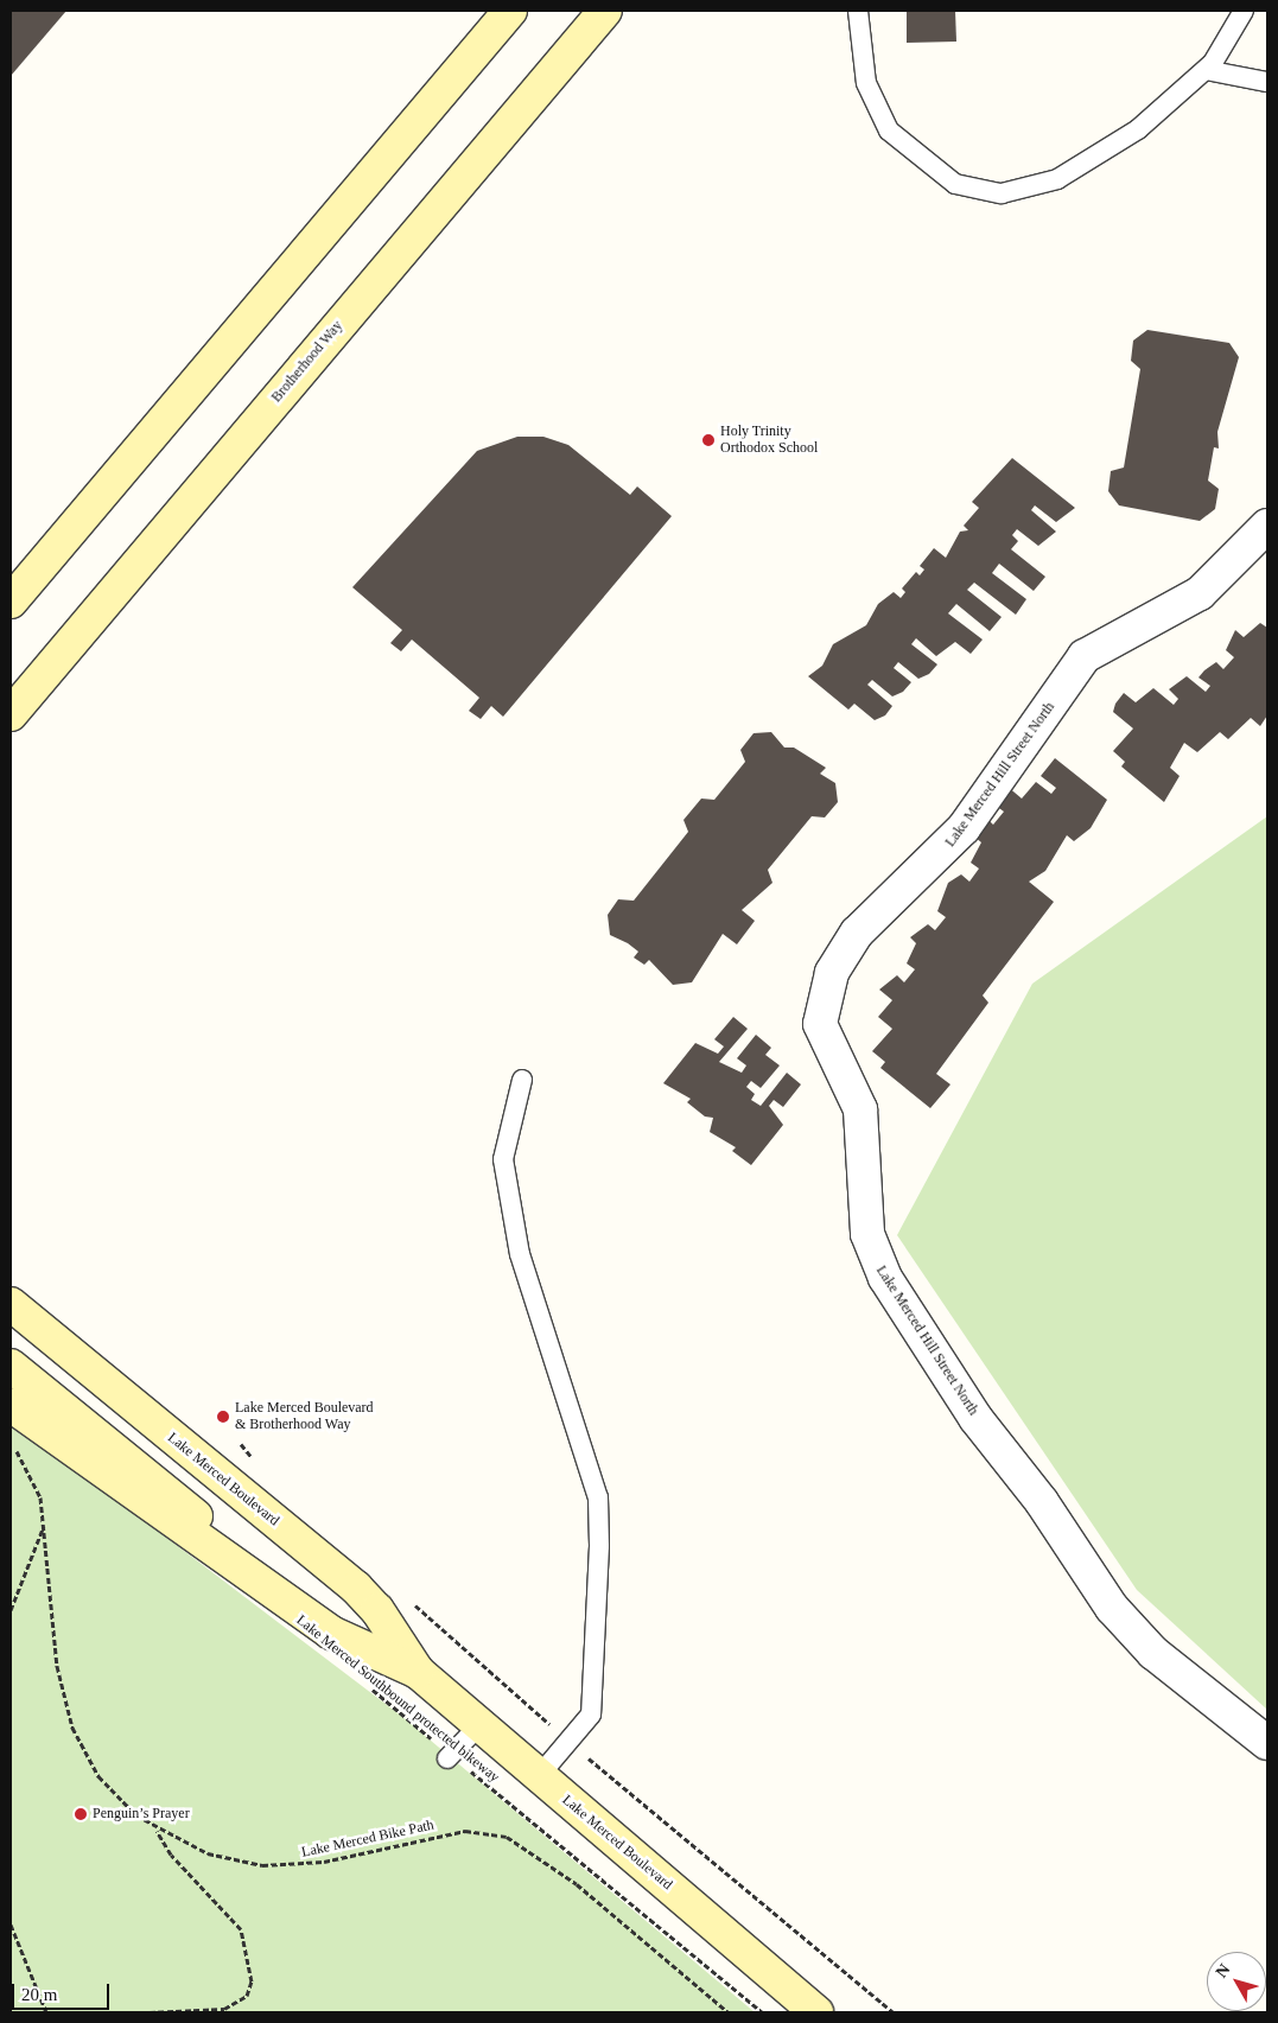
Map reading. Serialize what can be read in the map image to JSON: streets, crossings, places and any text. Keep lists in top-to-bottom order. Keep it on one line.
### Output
{"streets":{"main road":["Brotherhood Way","Lake Merced Boulevard"],"street":["Lake Merced Hill Street North"],"path":["Lake Merced Southbound protected bikeway","Lake Merced Bike Path"]},"places":["Holy Trinity Orthodox School","Lake Merced Boulevard & Brotherhood Way","Penguin’s Prayer"],"scale_bar":"20 m","north":"top left"}
